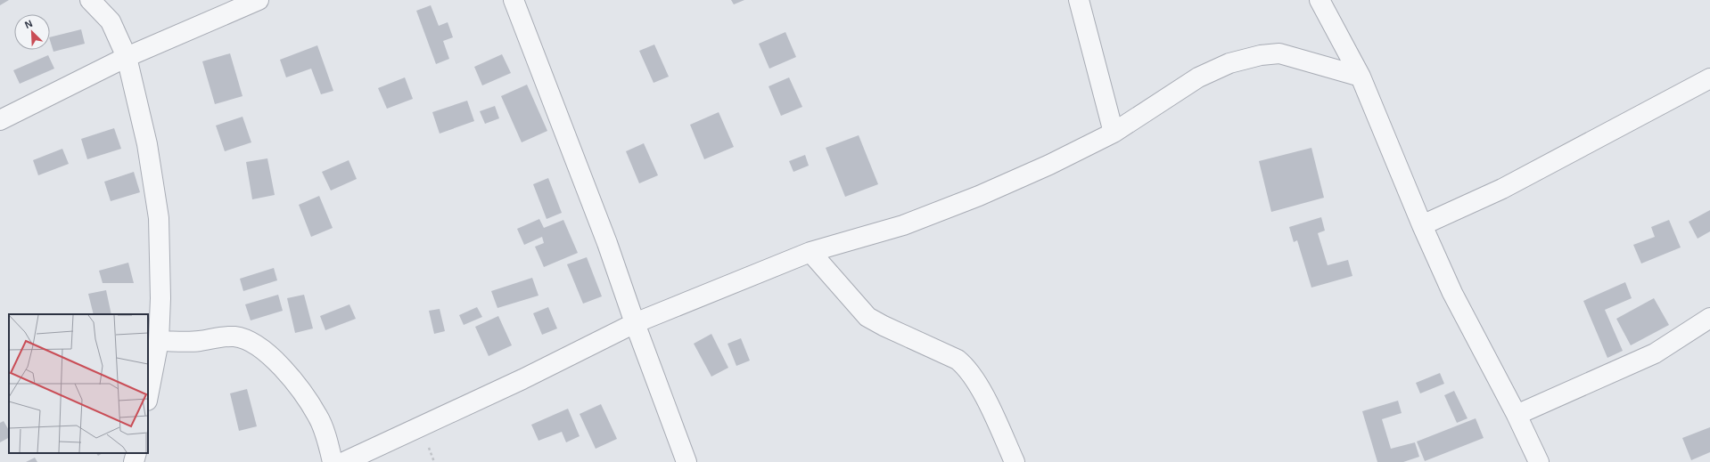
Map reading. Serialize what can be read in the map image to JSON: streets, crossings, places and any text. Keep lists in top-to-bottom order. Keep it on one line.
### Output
{"north":"top left"}
